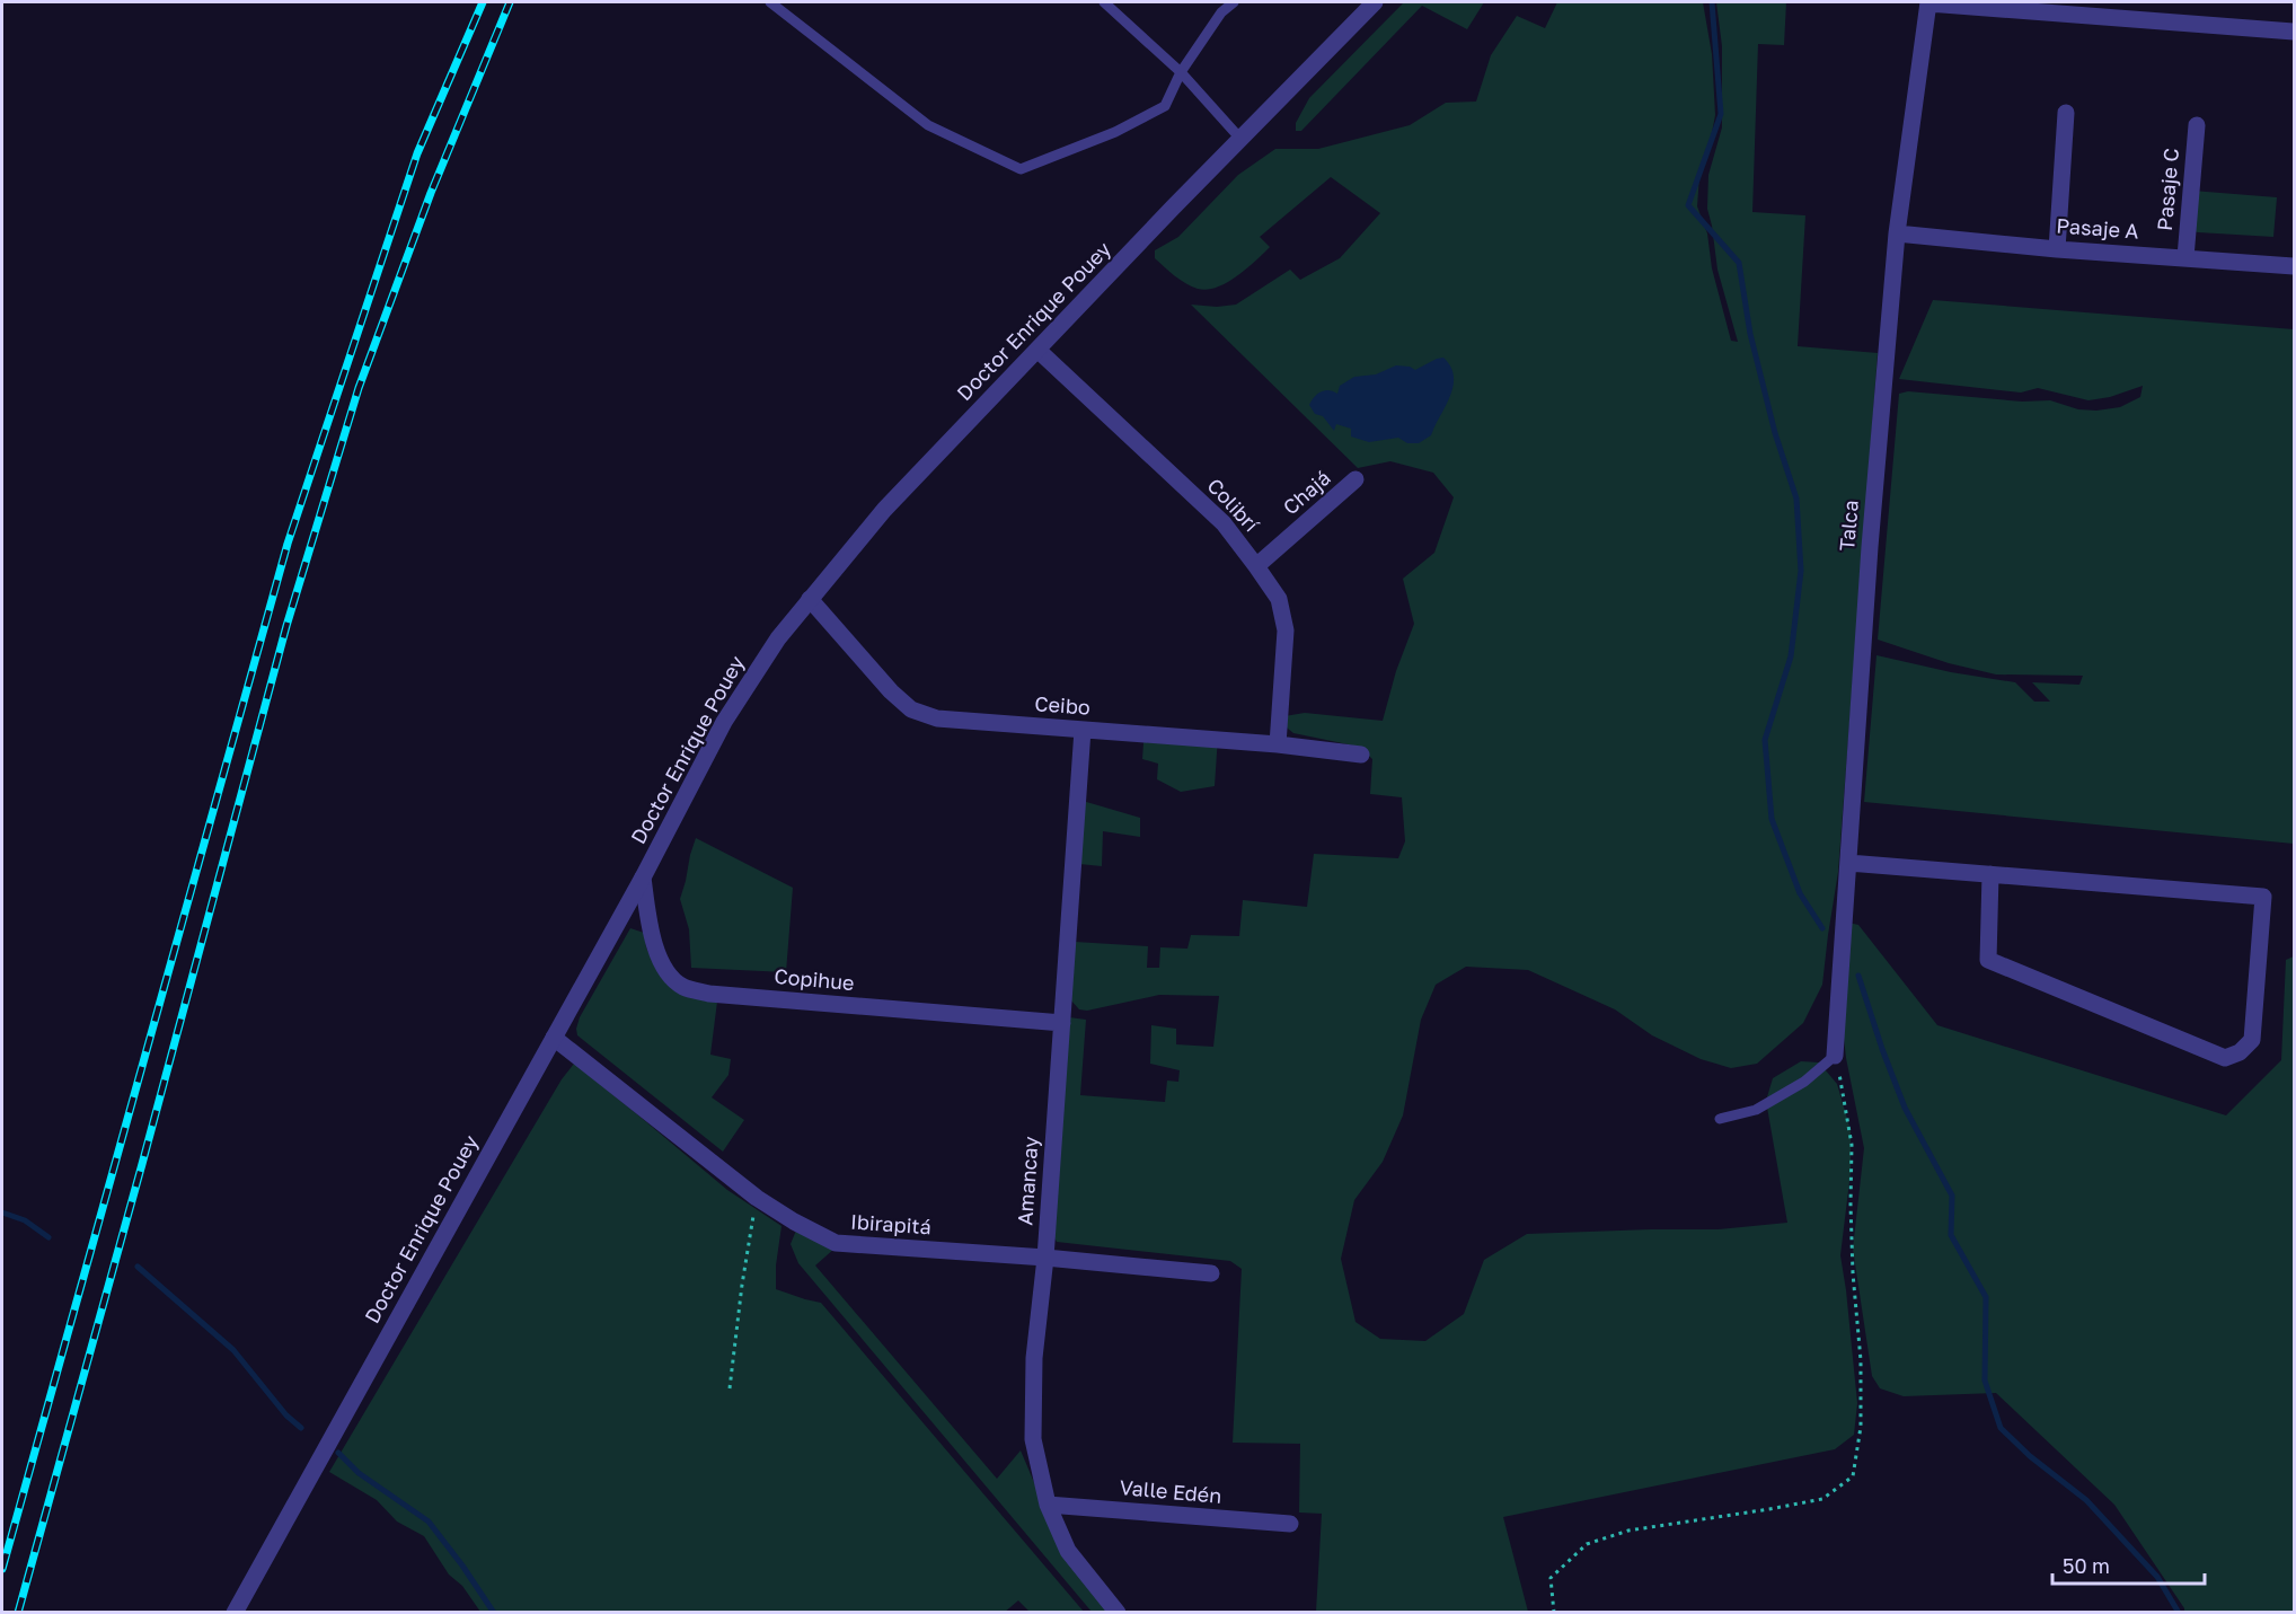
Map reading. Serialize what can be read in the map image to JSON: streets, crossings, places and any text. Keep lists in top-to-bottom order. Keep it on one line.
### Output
{"streets":{"street":["Pasaje C","Pasaje A","Doctor Enrique Pouey","Chajá","Colibrí","Talca","Ceibo","Copihue","Amancay","Ibirapitá","Valle Edén"]},"crossings":[["Pasaje C","Pasaje A"],["Pasaje A","Talca"],["Doctor Enrique Pouey","Colibrí"],["Doctor Enrique Pouey","Ceibo"],["Doctor Enrique Pouey","Copihue"],["Doctor Enrique Pouey","Ibirapitá"],["Chajá","Colibrí"],["Colibrí","Ceibo"],["Ceibo","Amancay"],["Copihue","Amancay"],["Amancay","Ibirapitá"],["Amancay","Valle Edén"]],"scale_bar":"50 m"}
